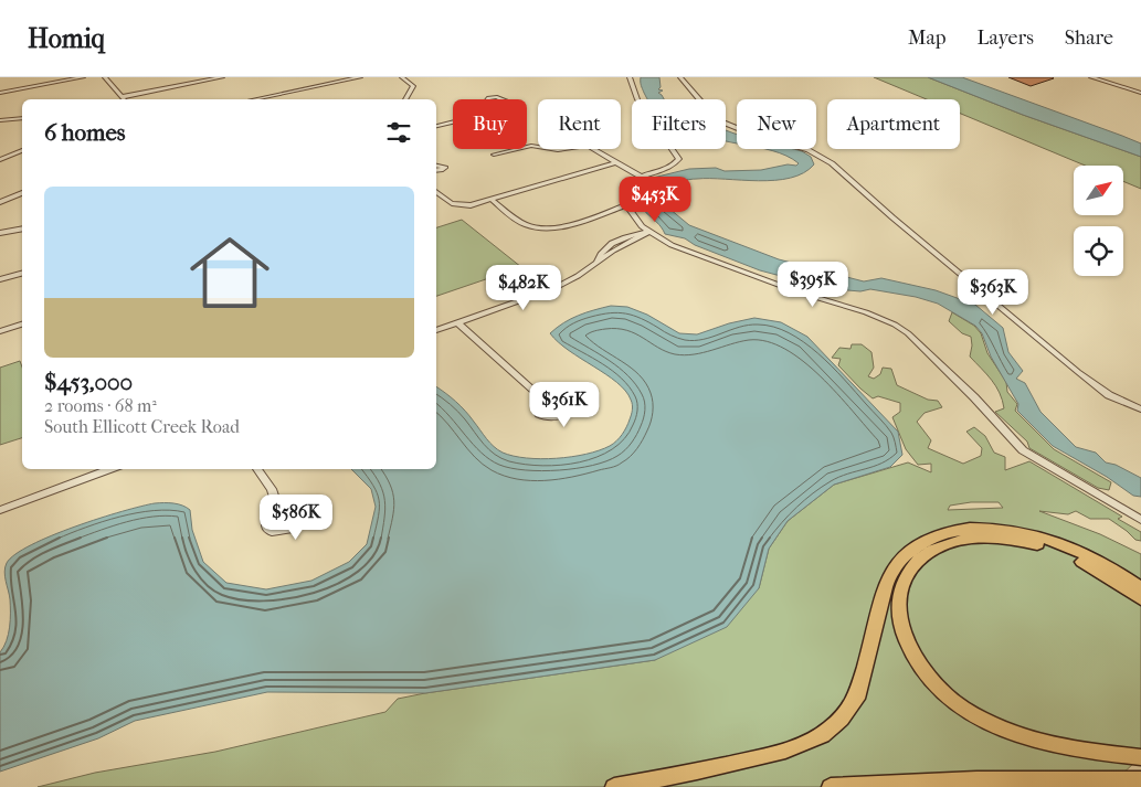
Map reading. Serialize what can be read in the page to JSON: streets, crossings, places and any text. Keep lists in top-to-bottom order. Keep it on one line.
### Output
{"north":"top right","page":{"header":"Homiq","nav":["Map","Layers","Share"],"chip":["Buy","Rent","Filters","New","Apartment"],"heading":"6 homes","list":[{"name":"$453,000","note":"2 rooms · 68 m² · South Ellicott Creek Road"}],"price":["$453K","$395K","$482K","$363K","$361K","$586K"]}}
